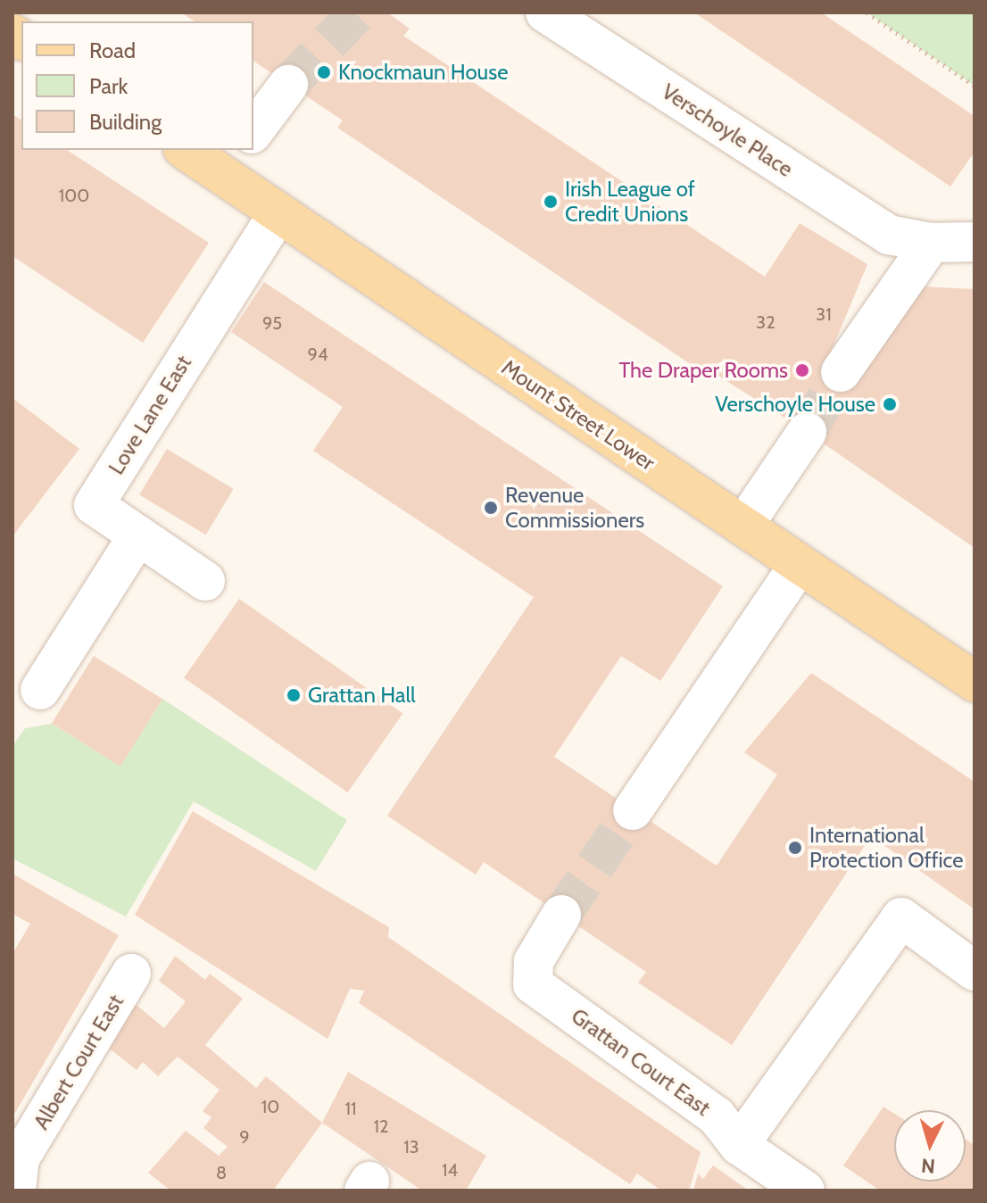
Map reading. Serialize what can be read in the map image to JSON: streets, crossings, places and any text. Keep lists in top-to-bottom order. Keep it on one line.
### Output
{"streets":{"main road":["Mount Street Lower"],"street":["Verschoyle Place","Love Lane East","Albert Court East","Grattan Court East"]},"crossings":[["Love Lane East","Mount Street Lower"]],"places":["Knockmaun House","Irish League of Credit Unions","The Draper Rooms","Verschoyle House","Revenue Commissioners","Grattan Hall","International Protection Office"],"house_numbers":["100","31","32","95","94","10","11","12","9","13","14","8"],"legend":["Road","Park","Building"],"north":"bottom"}
